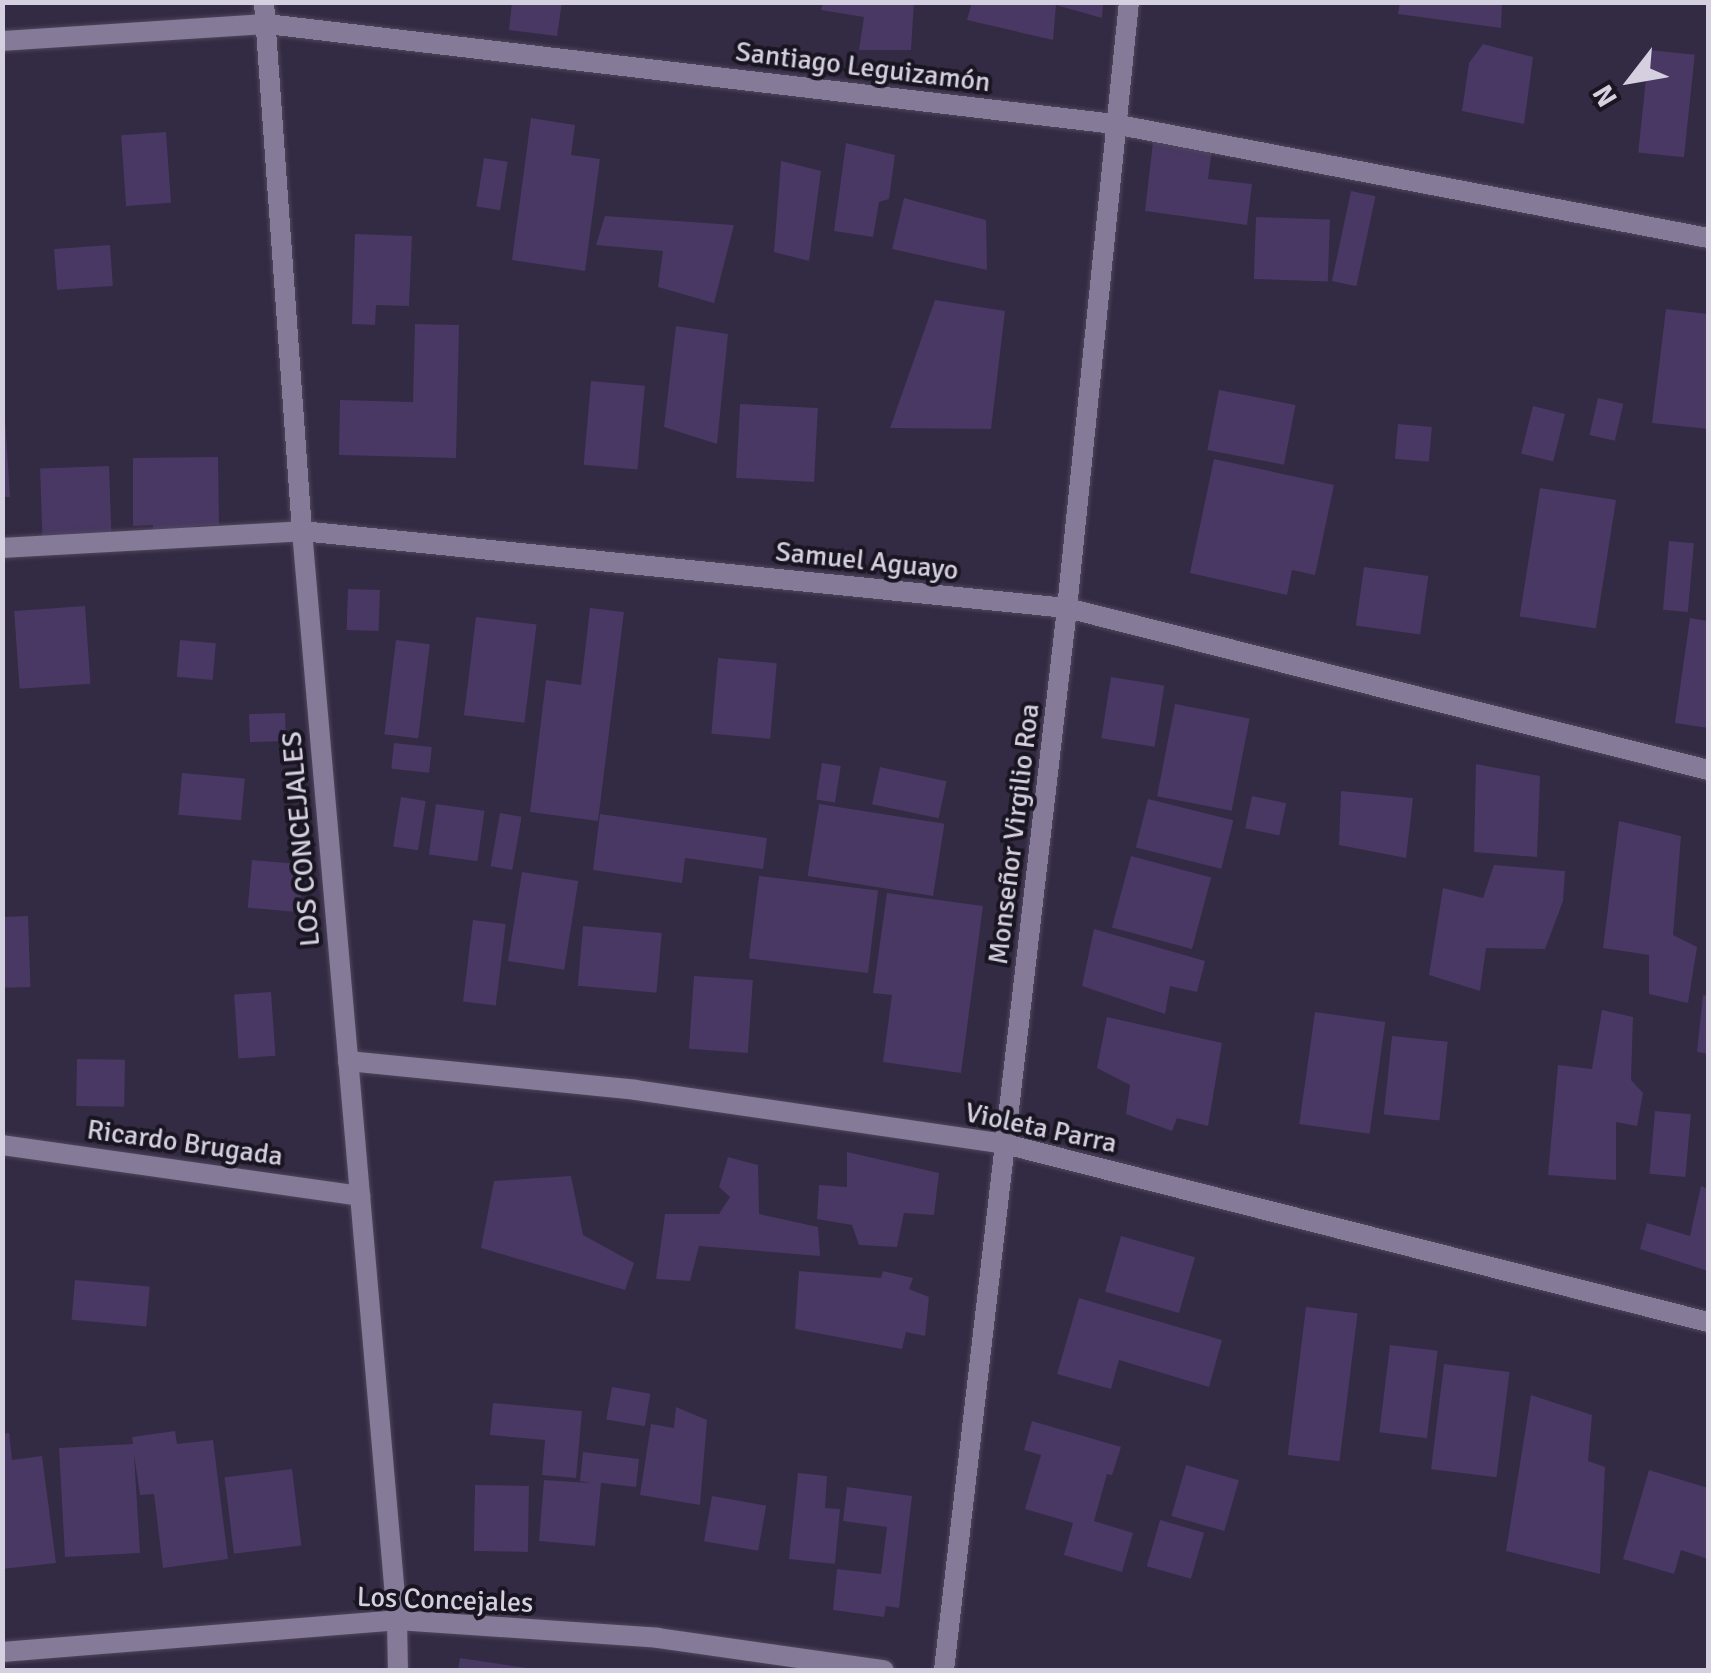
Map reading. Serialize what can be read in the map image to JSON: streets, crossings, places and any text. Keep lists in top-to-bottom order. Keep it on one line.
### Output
{"streets":{"street":["Santiago Leguizamón","Samuel Aguayo","Monseñor Virgilio Roa","LOS CONCEJALES","Violeta Parra","Ricardo Brugada","Los Concejales"]},"crossings":[["Santiago Leguizamón","Monseñor Virgilio Roa"],["Santiago Leguizamón","LOS CONCEJALES"],["Samuel Aguayo","Monseñor Virgilio Roa"],["Samuel Aguayo","LOS CONCEJALES"],["Monseñor Virgilio Roa","Violeta Parra"],["LOS CONCEJALES","Violeta Parra"],["LOS CONCEJALES","Ricardo Brugada"],["LOS CONCEJALES","Los Concejales"]],"north":"bottom left"}
